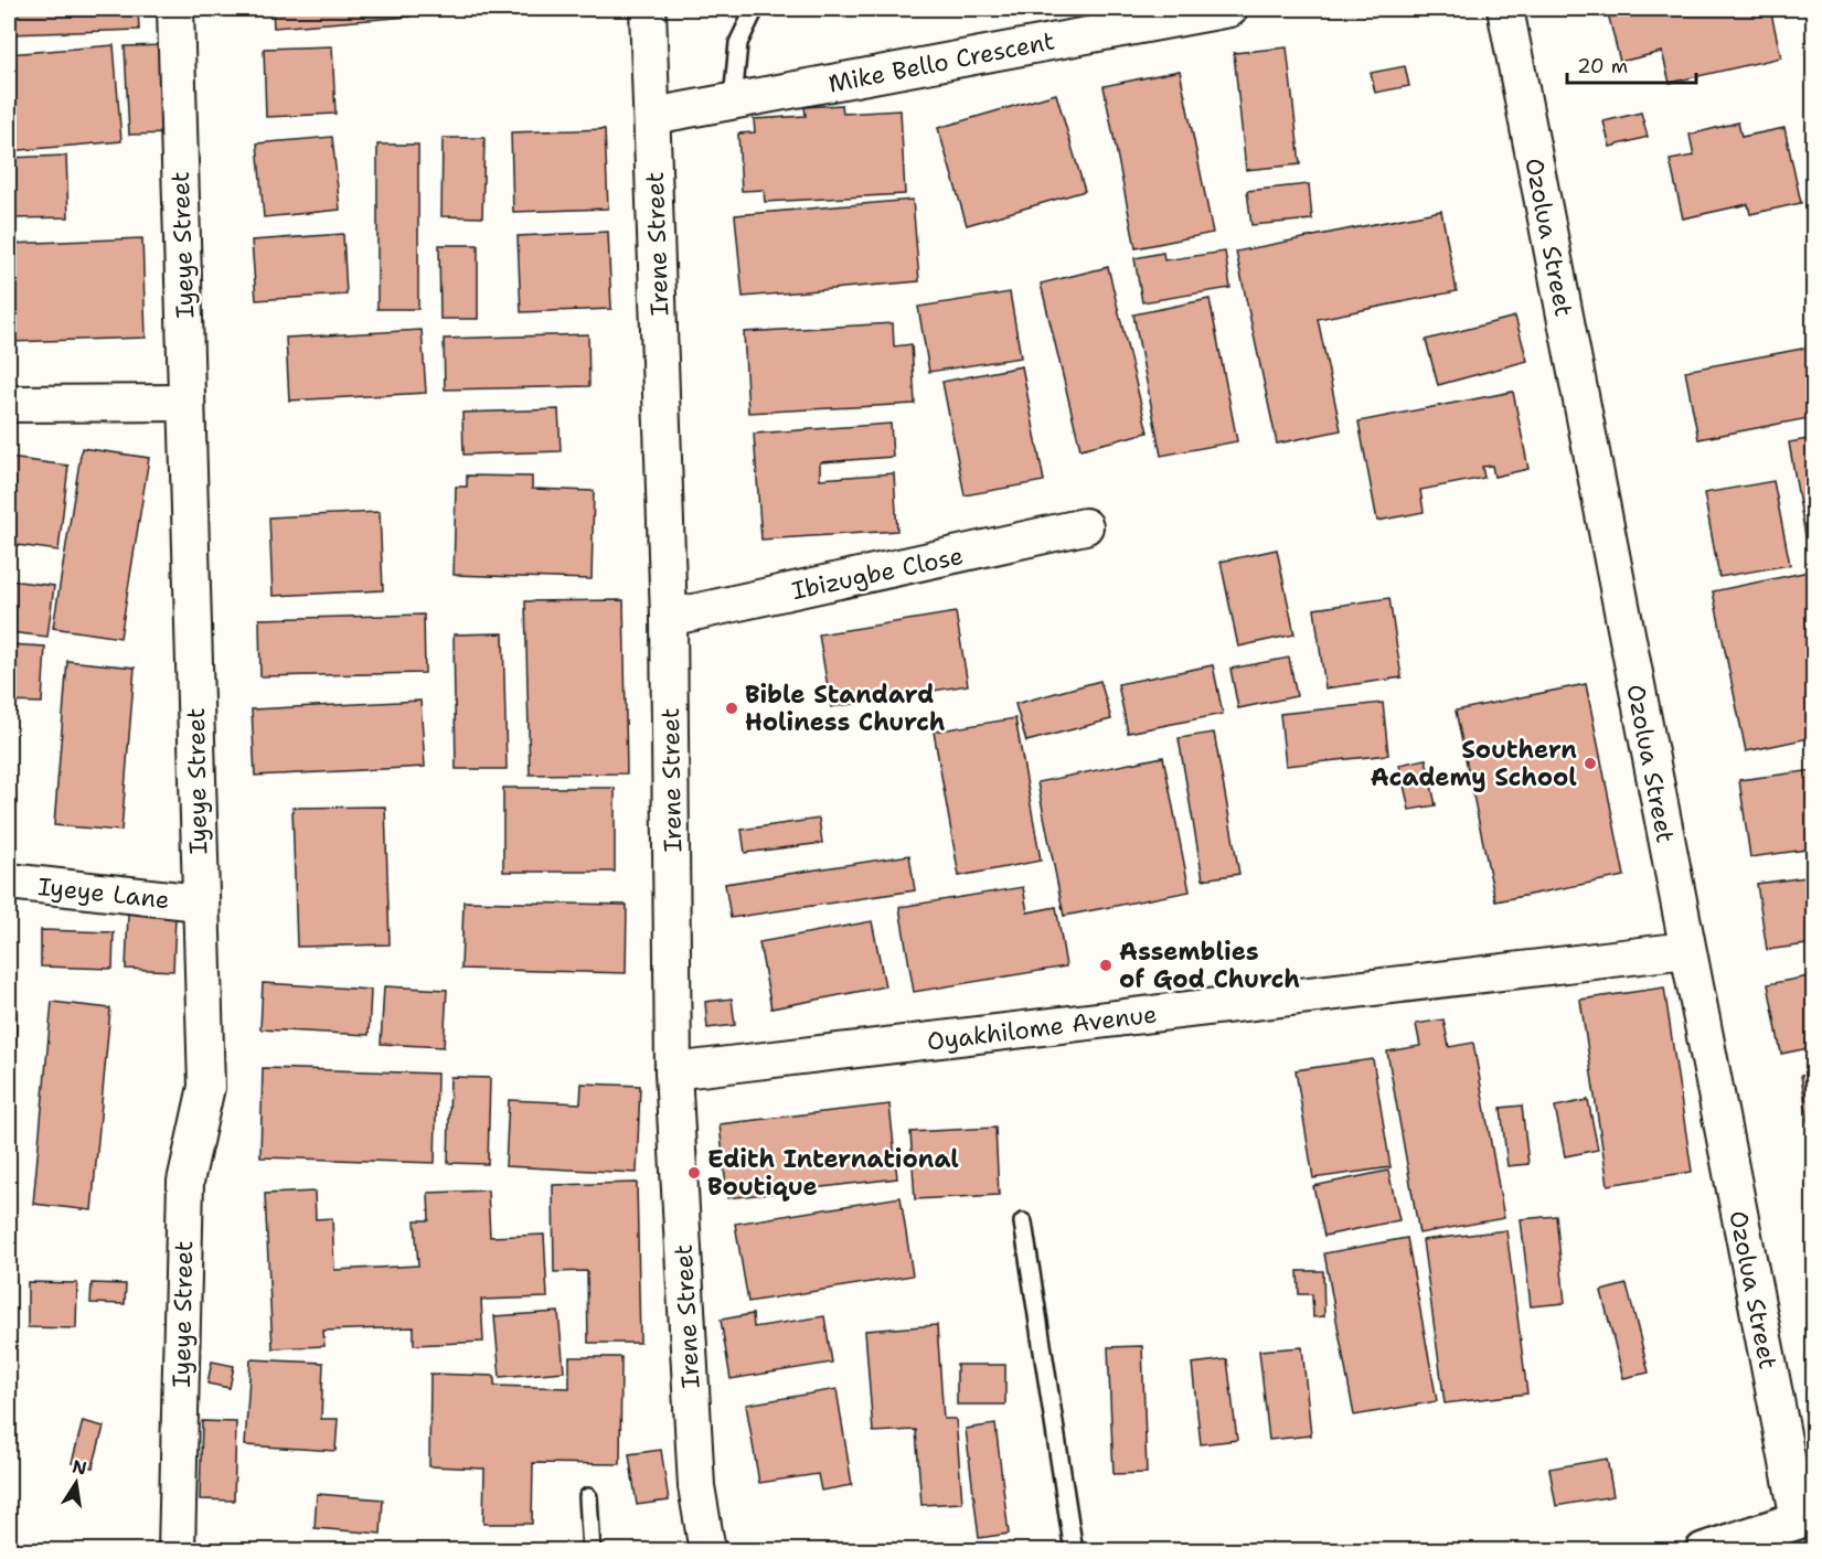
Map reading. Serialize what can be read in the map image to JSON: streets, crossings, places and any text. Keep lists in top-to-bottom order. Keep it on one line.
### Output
{"streets":{"street":["Mike Bello Crescent","Ozolua Street","Irene Street","Iyeye Street","Ibizugbe Close","Iyeye Lane","Oyakhilome Avenue"]},"crossings":[["Mike Bello Crescent","Irene Street"],["Ozolua Street","Oyakhilome Avenue"],["Irene Street","Ibizugbe Close"],["Irene Street","Oyakhilome Avenue"],["Iyeye Street","Iyeye Lane"]],"places":["Bible Standard Holiness Church","Southern Academy School","Assemblies of God Church","Edith International Boutique"],"scale_bar":"20 m","north":"top"}
